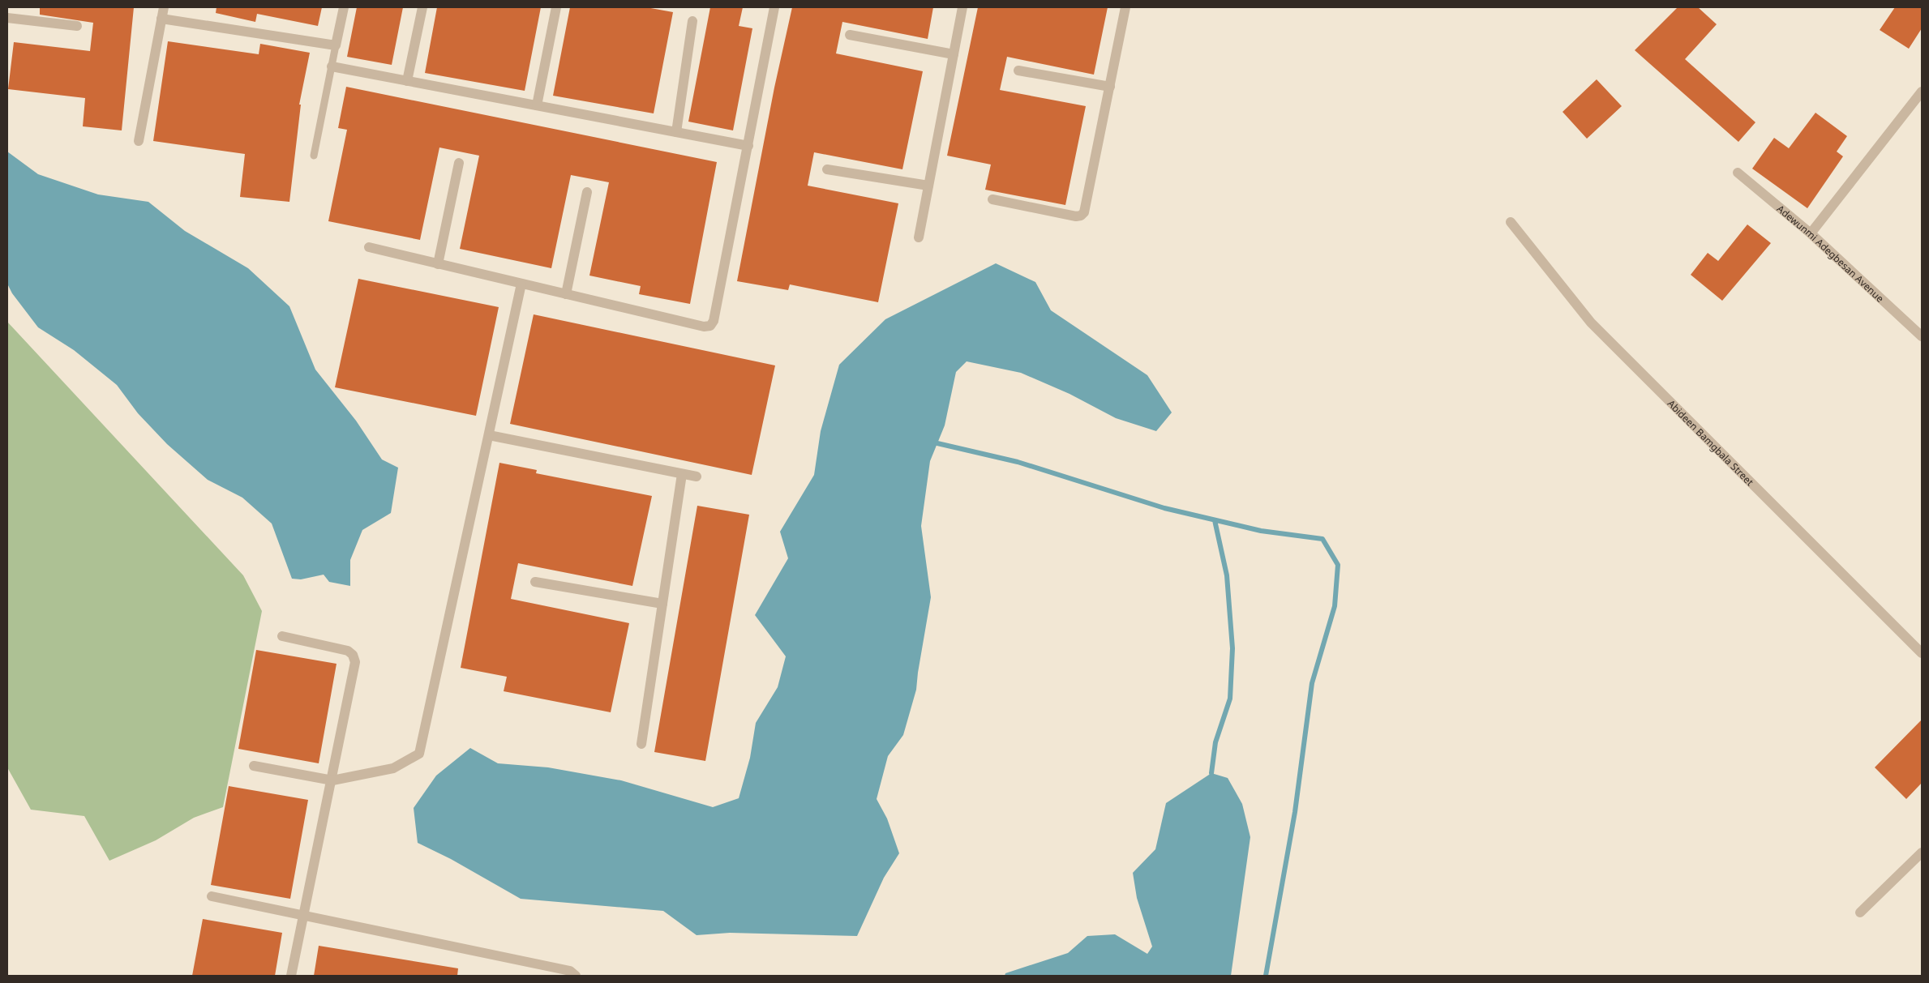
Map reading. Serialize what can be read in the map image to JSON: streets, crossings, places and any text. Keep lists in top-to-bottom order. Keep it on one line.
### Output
{"streets":{"street":["Adewunmi Adegbesan Avenue","Abideen Bamgbala Street"]}}
